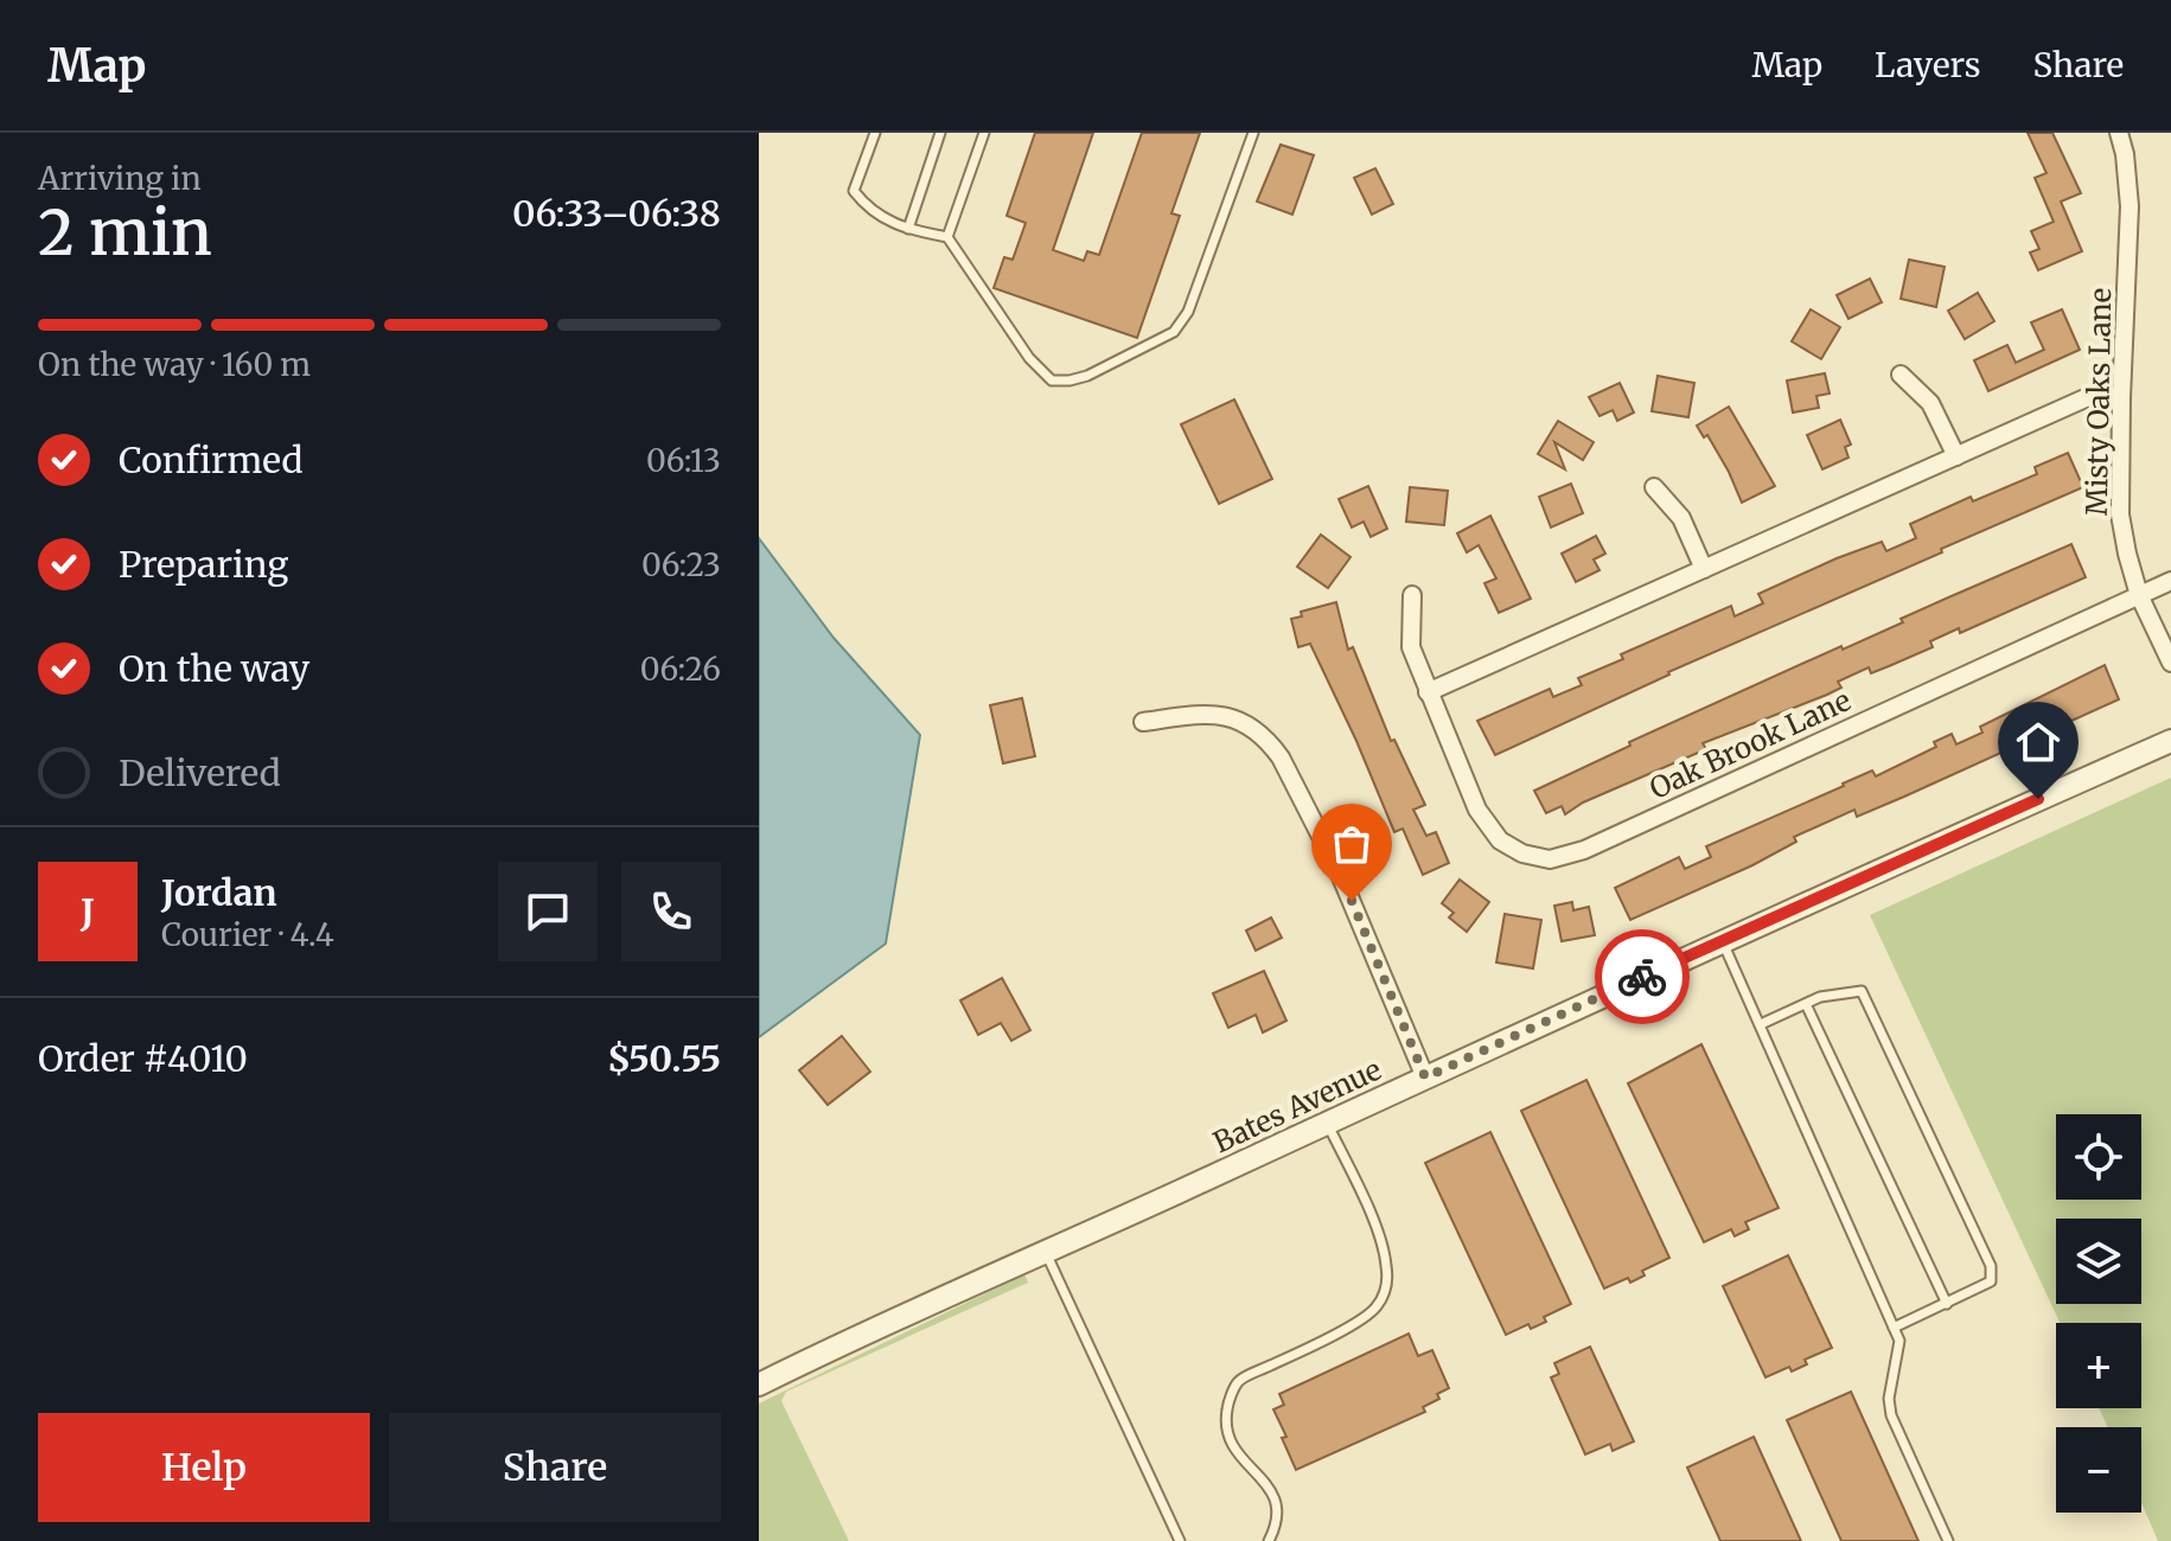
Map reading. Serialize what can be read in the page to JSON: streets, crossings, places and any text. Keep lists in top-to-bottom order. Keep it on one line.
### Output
{"streets":{"street":["Misty Oaks Lane","Oak Brook Lane","Bates Avenue"]},"crossings":[["Misty Oaks Lane","Oak Brook Lane"]],"page":{"header":"Map","nav":["Map","Layers","Share"],"heading":["2 min","Arriving in","06:33–06:38"],"panel":["Jordan","Courier · 4.4","Order #4010","$50.55"],"bar":"On the way · 160 m","list":[["Confirmed","06:13"],["Preparing","06:23"],["On the way","06:26"],"Delivered"],"round":"J","map_buttons":["+","−"],"buttons":["Help","Share"]}}
